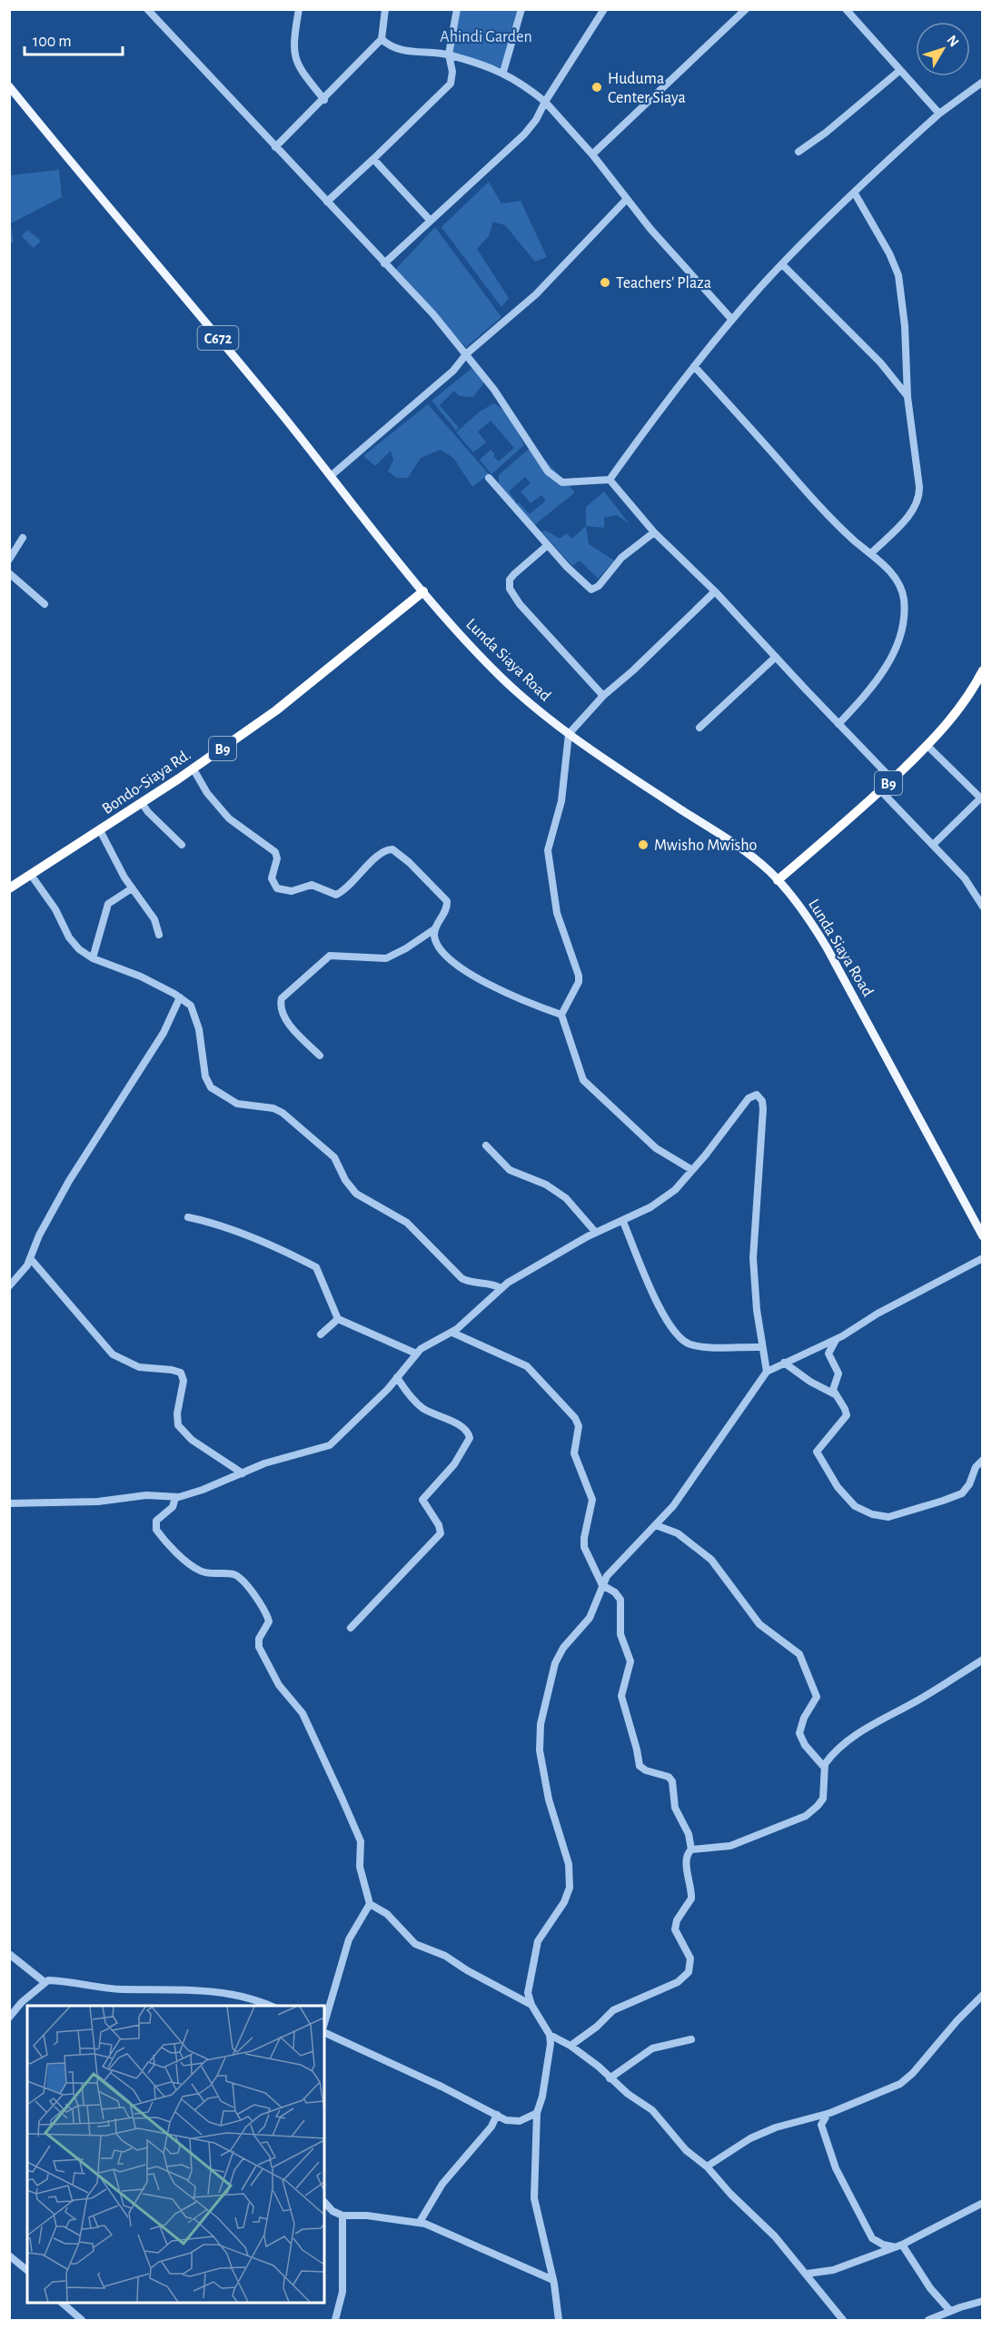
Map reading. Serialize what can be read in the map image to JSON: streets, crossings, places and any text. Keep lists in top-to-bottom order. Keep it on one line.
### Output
{"streets":{"highway":["B9","Bondo-Siaya Rd."],"main road":["C672","Lunda Siaya Road"]},"crossings":[["C672","Lunda Siaya Road"],["C672","Bondo-Siaya Rd."],["Lunda Siaya Road","B9"],["Lunda Siaya Road","Bondo-Siaya Rd."]],"parks":["Ahindi Garden"],"places":["Huduma Center Siaya","Teachers' Plaza","Mwisho Mwisho"],"scale_bar":"100 m","north":"top right"}
